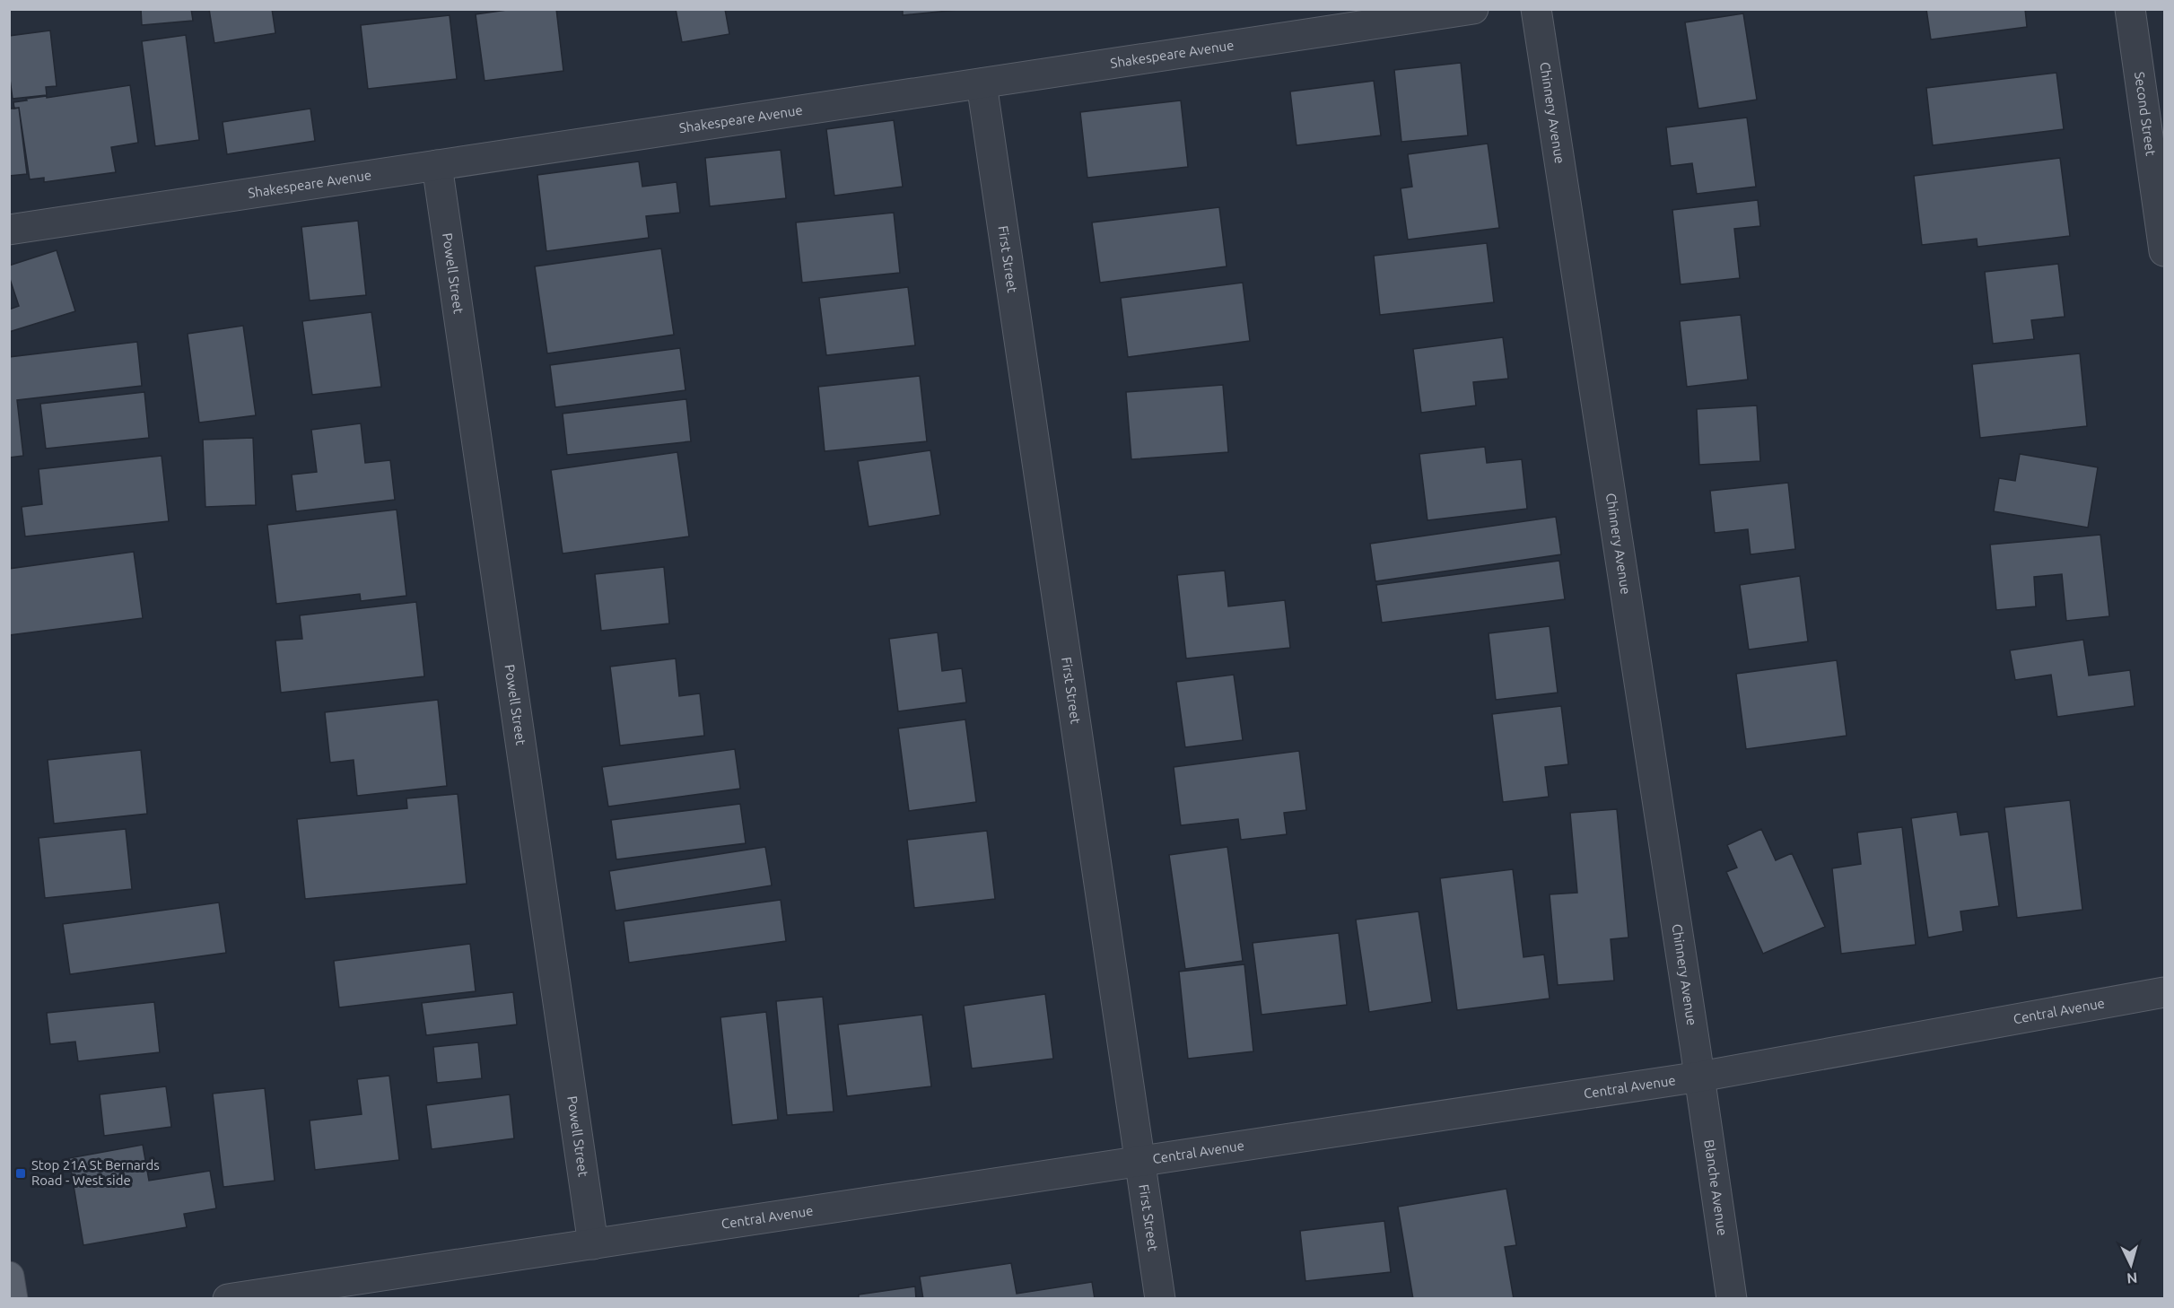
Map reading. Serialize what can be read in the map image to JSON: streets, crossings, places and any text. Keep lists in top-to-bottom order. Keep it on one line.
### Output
{"streets":{"street":["Shakespeare Avenue","Chinnery Avenue","Second Street","First Street","Powell Street","Central Avenue","Blanche Avenue"]},"crossings":[["Shakespeare Avenue","First Street"],["Shakespeare Avenue","Powell Street"],["Chinnery Avenue","Central Avenue"],["Chinnery Avenue","Blanche Avenue"],["First Street","Central Avenue"],["Powell Street","Central Avenue"],["Central Avenue","Blanche Avenue"]],"places":{"transit":["Stop 21A St Bernards Road - West side"]},"north":"bottom"}
